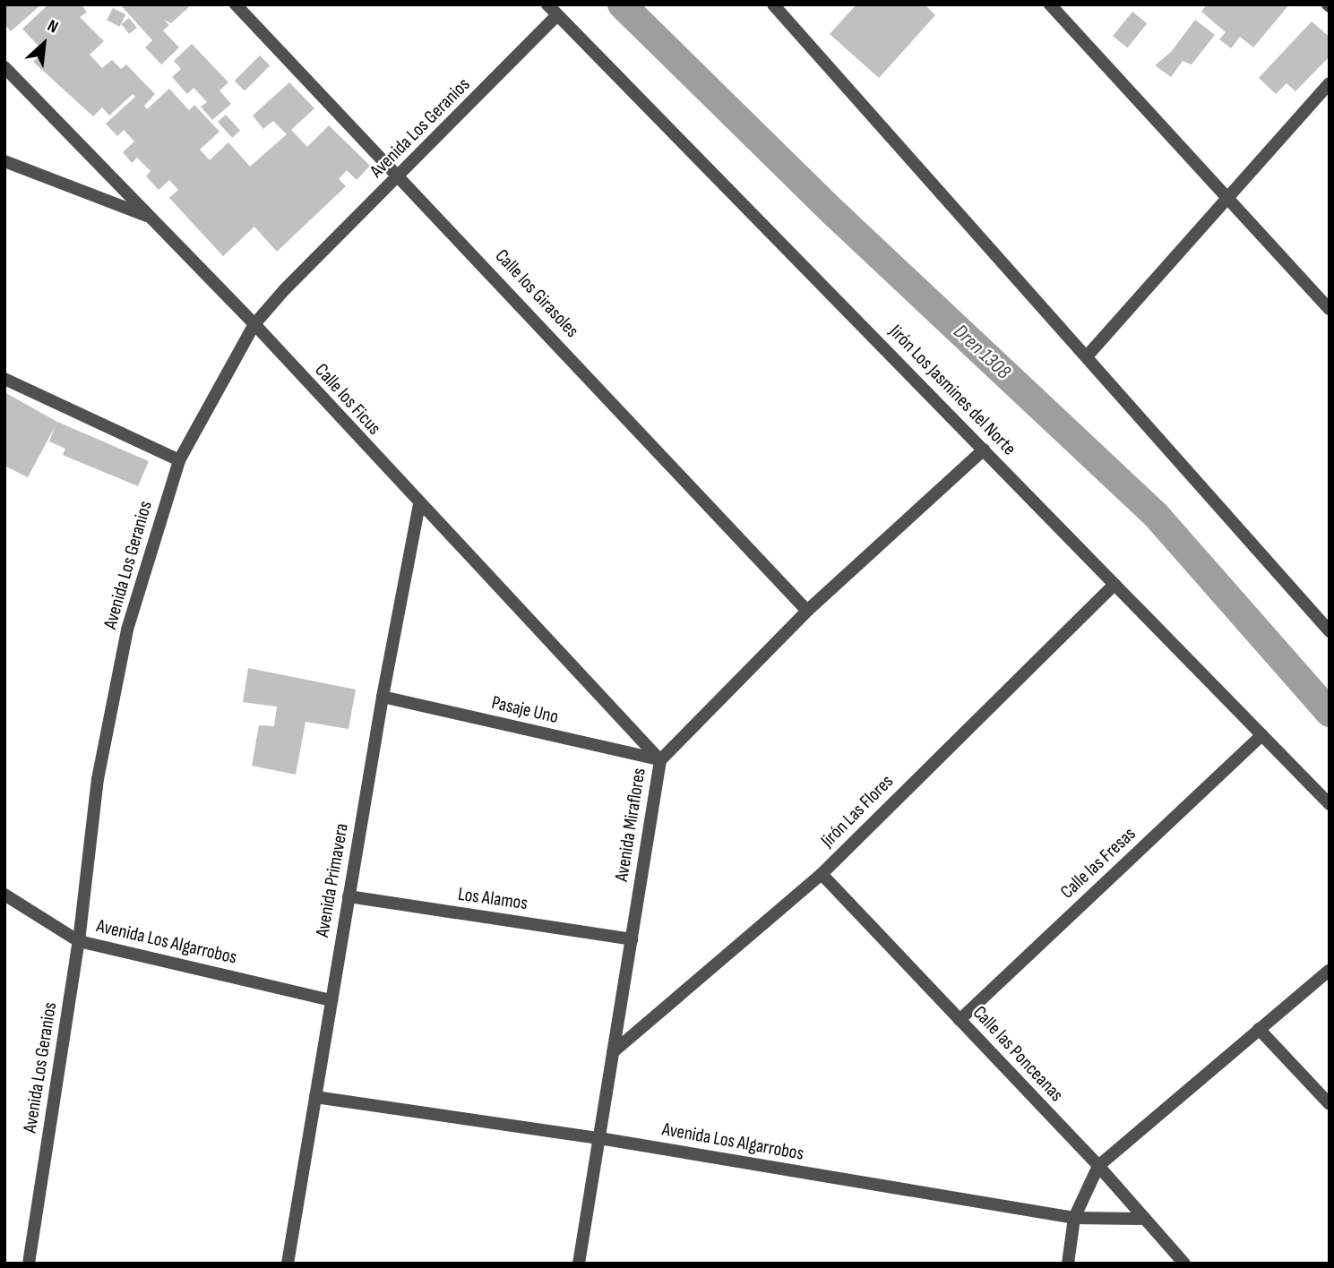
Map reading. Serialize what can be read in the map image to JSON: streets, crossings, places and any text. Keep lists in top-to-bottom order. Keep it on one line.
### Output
{"streets":{"street":["Avenida Los Geranios","Calle los Girasoles","Jirón Los Jasmines del Norte","Calle los Ficus","Pasaje Uno","Jirón Las Flores","Avenida Miraflores","Calle las Fresas","Avenida Primavera","Los Alamos","Avenida Los Algarrobos","Calle las Ponceanas"]},"crossings":[["Avenida Los Geranios","Calle los Girasoles"],["Avenida Los Geranios","Jirón Los Jasmines del Norte"],["Avenida Los Geranios","Calle los Ficus"],["Avenida Los Geranios","Avenida Los Algarrobos"],["Calle los Girasoles","Avenida Miraflores"],["Jirón Los Jasmines del Norte","Jirón Las Flores"],["Jirón Los Jasmines del Norte","Avenida Miraflores"],["Jirón Los Jasmines del Norte","Calle las Fresas"],["Calle los Ficus","Pasaje Uno"],["Calle los Ficus","Avenida Miraflores"],["Calle los Ficus","Avenida Primavera"],["Pasaje Uno","Avenida Miraflores"],["Pasaje Uno","Avenida Primavera"],["Jirón Las Flores","Avenida Miraflores"],["Jirón Las Flores","Calle las Ponceanas"],["Avenida Miraflores","Los Alamos"],["Avenida Miraflores","Avenida Los Algarrobos"],["Calle las Fresas","Calle las Ponceanas"],["Avenida Primavera","Los Alamos"],["Avenida Primavera","Avenida Los Algarrobos"],["Avenida Los Algarrobos","Calle las Ponceanas"]],"water":["Dren 1308"],"north":"top right"}
